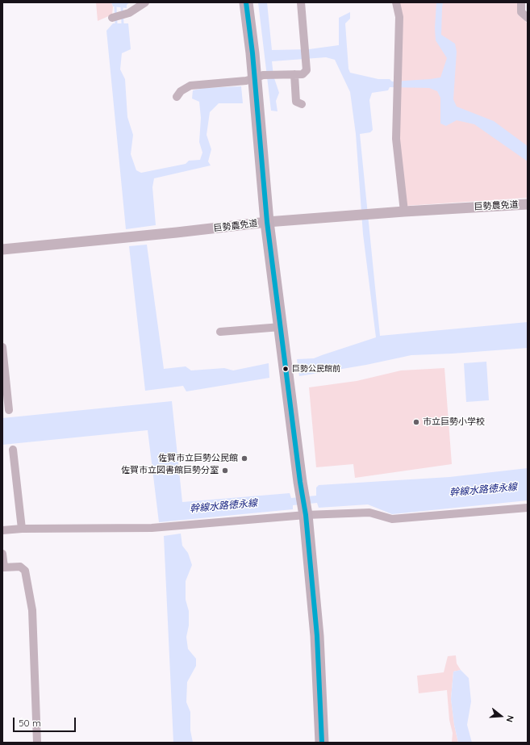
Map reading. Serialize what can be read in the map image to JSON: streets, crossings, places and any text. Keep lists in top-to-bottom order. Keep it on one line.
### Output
{"streets":{"street":["巨勢農免道"]},"water":["幹線水路徳永線"],"places":["巨勢公民館前","市立巨勢小学校","佐賀市立巨勢公民館","佐賀市立図書館巨勢分室"],"scale_bar":"50 m","north":"right"}
